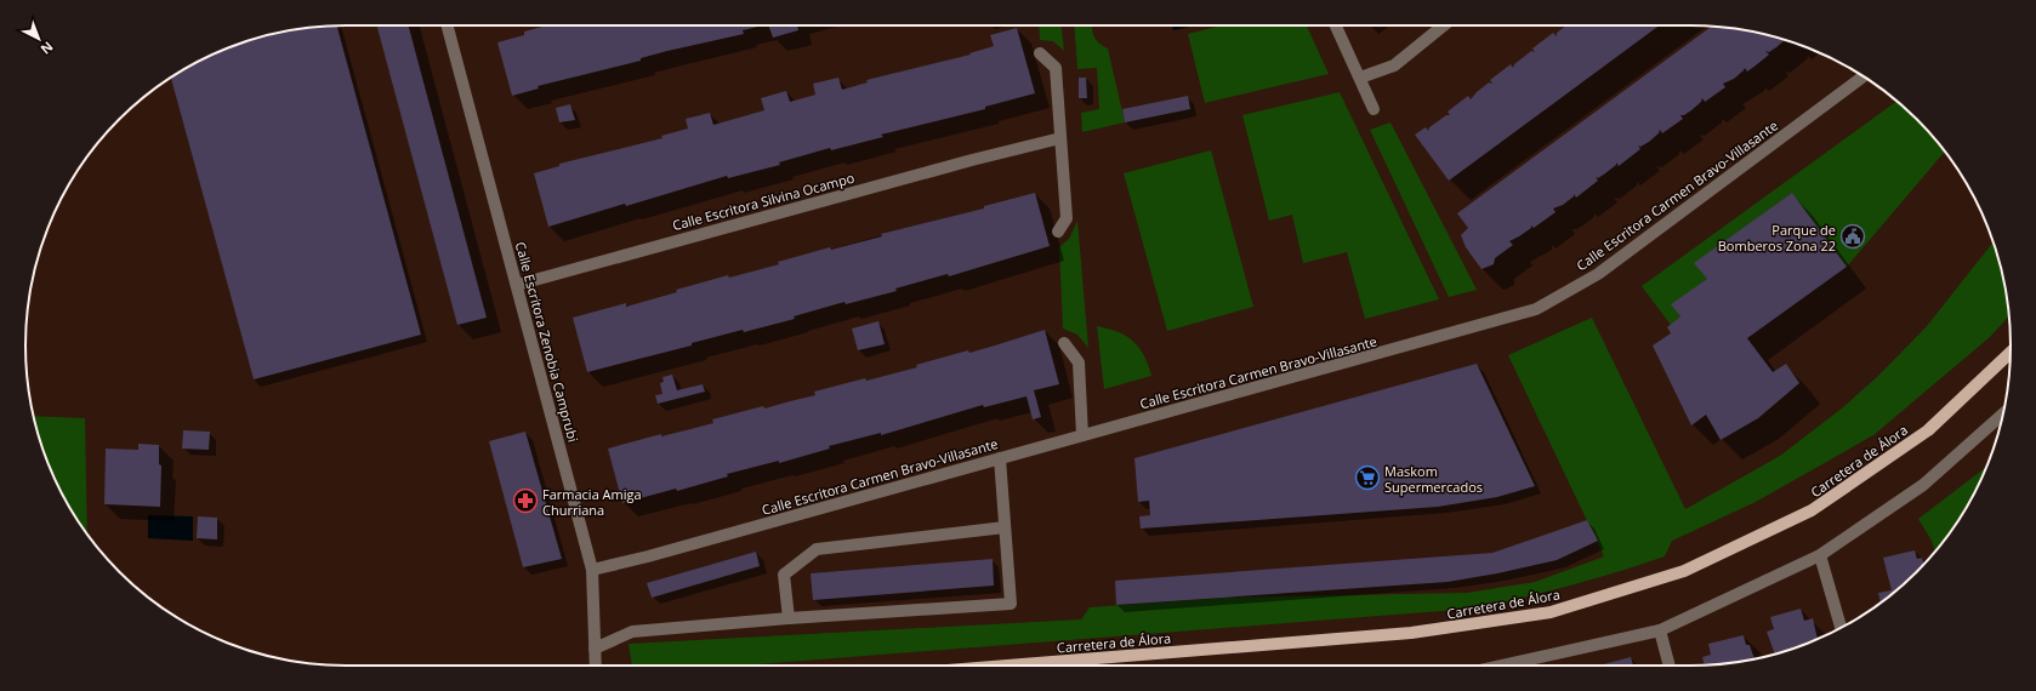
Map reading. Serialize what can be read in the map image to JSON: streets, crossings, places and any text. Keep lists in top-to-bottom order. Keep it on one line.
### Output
{"streets":{"main road":["Carretera de Álora"],"street":["Calle Escritora Carmen Bravo-Villasante","Calle Escritora Silvina Ocampo","Calle Escritora Zenobia Camprubi"]},"crossings":[["Calle Escritora Carmen Bravo-Villasante","Calle Escritora Zenobia Camprubi"],["Calle Escritora Silvina Ocampo","Calle Escritora Zenobia Camprubi"]],"places":{"public building":["Parque de Bomberos Zona 22"],"supermarket":["Maskom Supermercados"],"pharmacy":["Farmacia Amiga Churriana"]},"north":"bottom right"}
